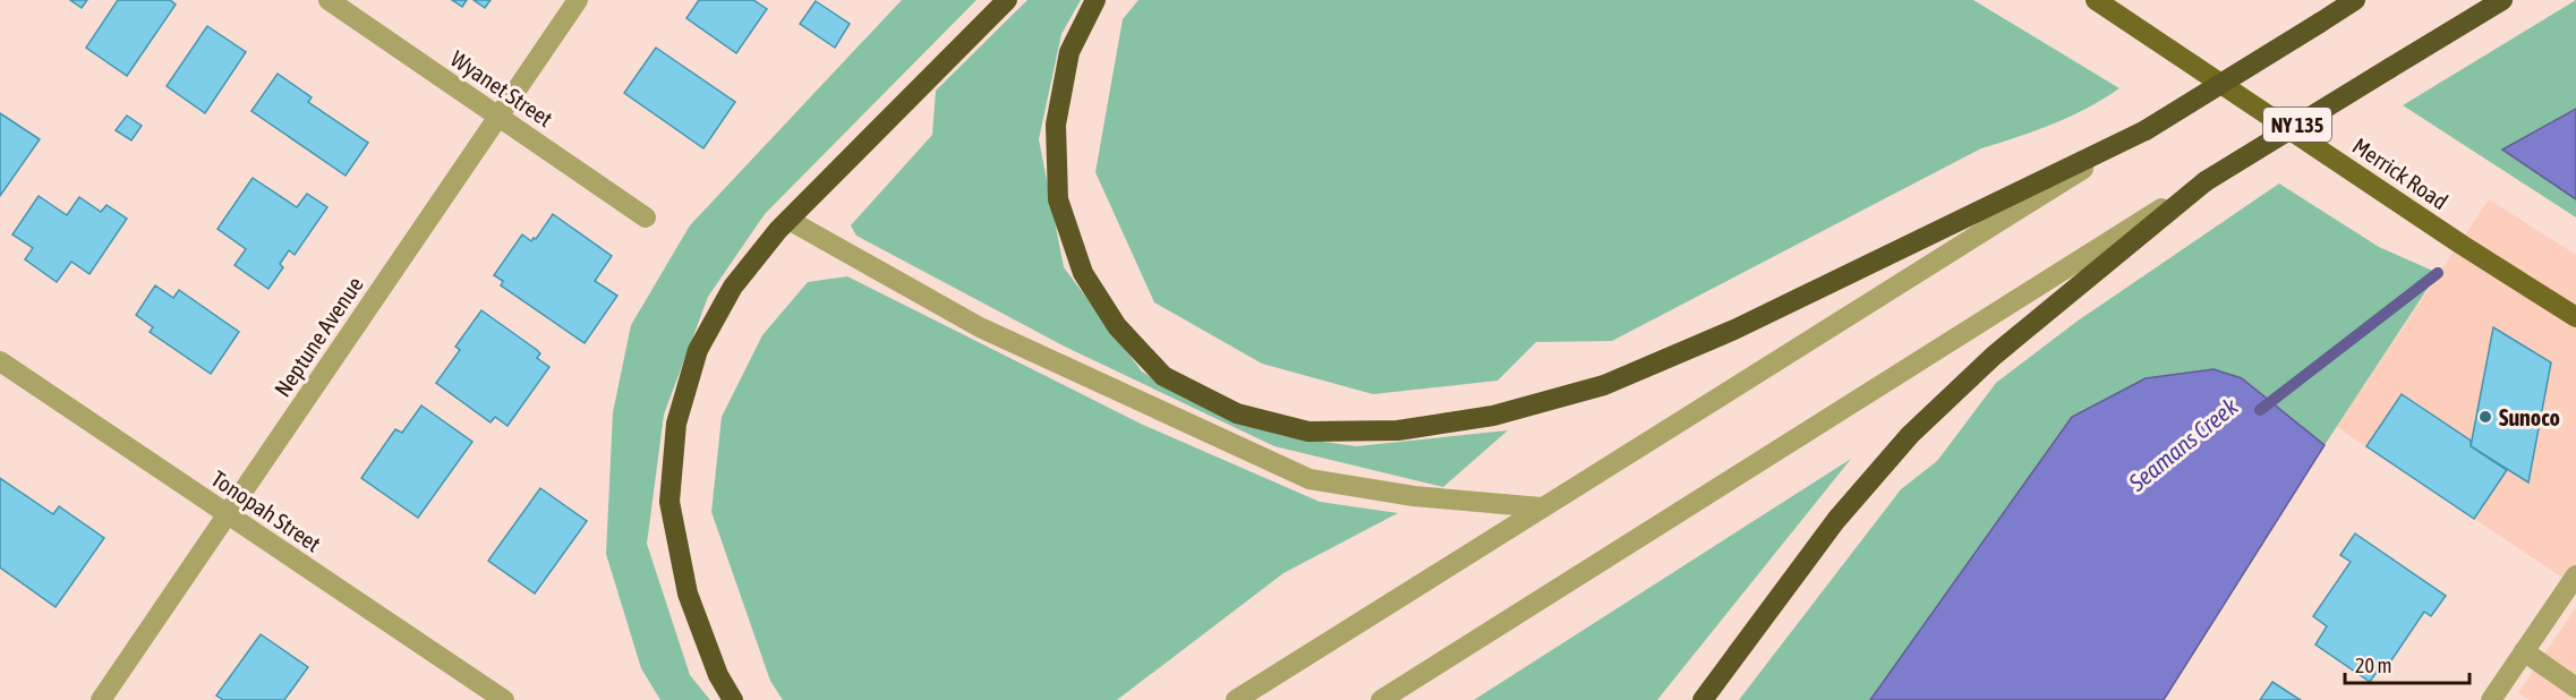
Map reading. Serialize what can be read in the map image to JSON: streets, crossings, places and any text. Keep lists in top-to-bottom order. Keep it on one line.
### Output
{"streets":{"highway":["NY 135"],"main road":["Merrick Road"],"street":["Wyanet Street","Neptune Avenue","Tonopah Street"]},"crossings":[["Wyanet Street","Neptune Avenue"],["Neptune Avenue","Tonopah Street"]],"water":["Seamans Creek"],"places":["Sunoco"],"scale_bar":"20 m"}
